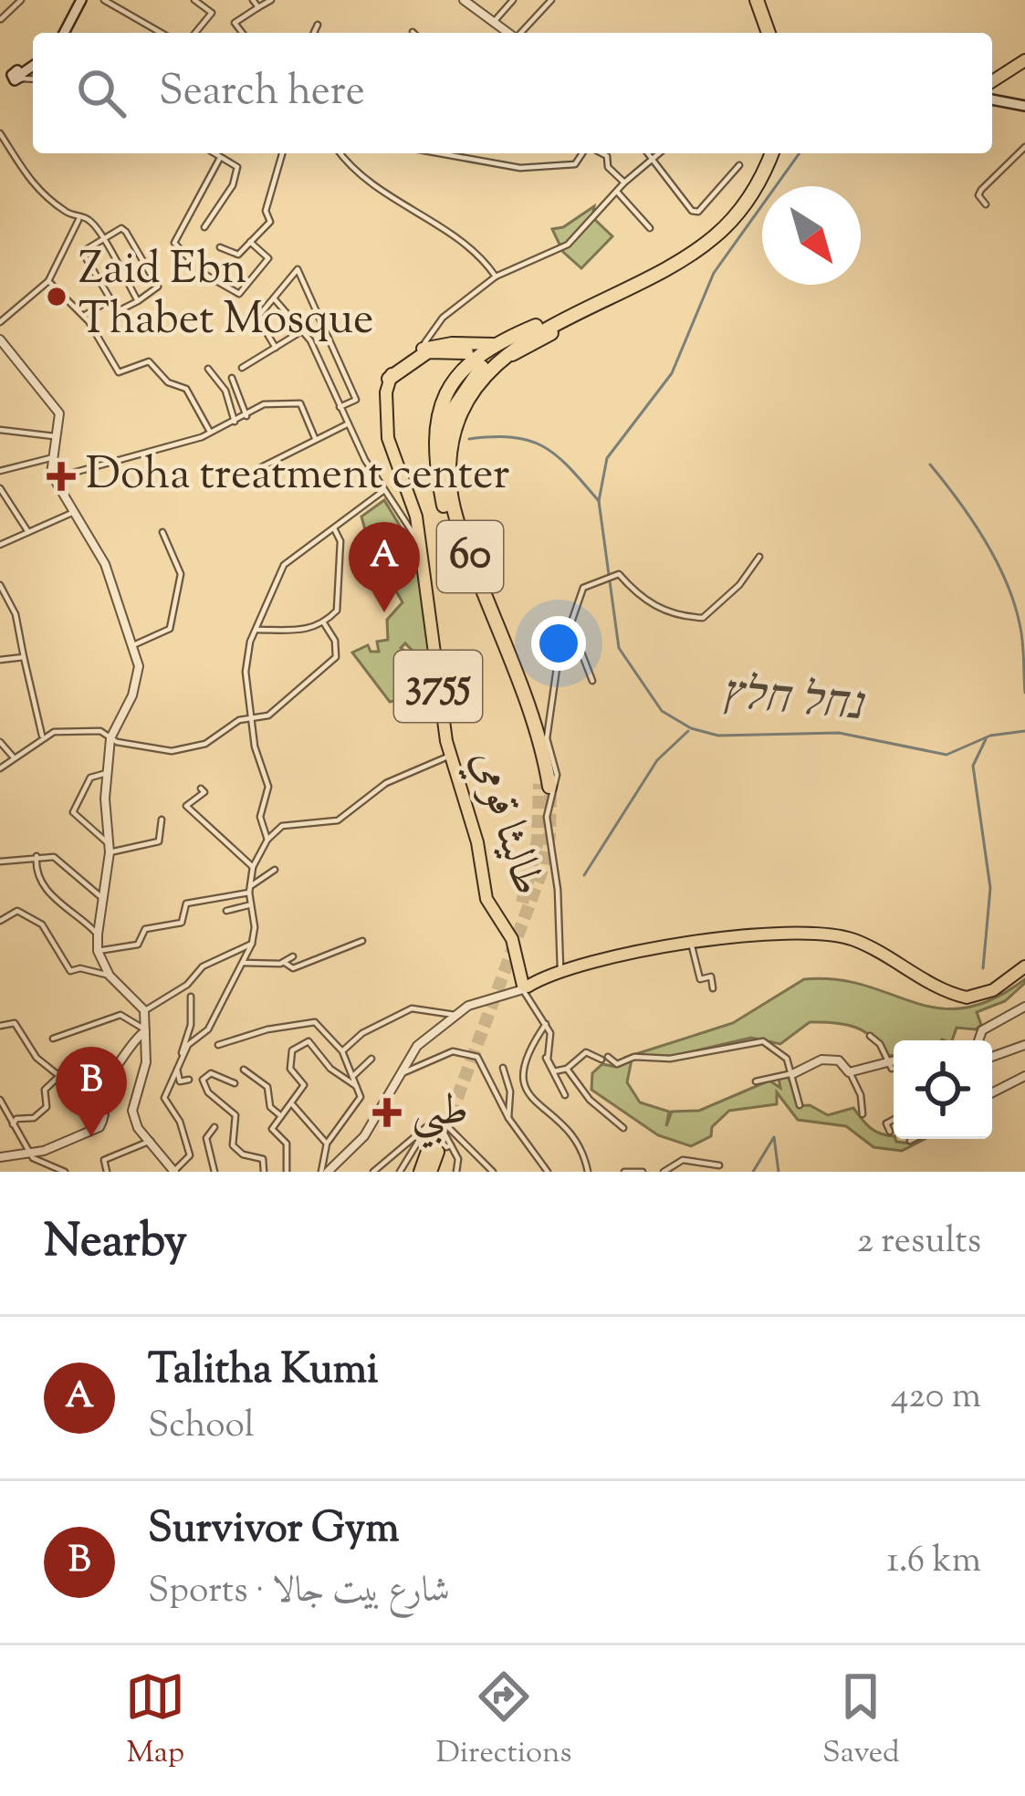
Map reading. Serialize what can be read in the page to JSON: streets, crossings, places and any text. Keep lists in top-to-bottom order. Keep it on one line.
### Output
{"streets":{"highway":["60"],"main road":["3755","طاليثا قومي"]},"water":["נחל חלץ"],"places":{"other":["Zaid Ebn Thabet Mosque"],"health":["Doha treatment center","طبي"]},"north":"bottom right","page":{"search":"Search here","pins":["A","B"],"heading":["Nearby","2 results"],"list":[{"mark":"A","name":"Talitha Kumi","note":"School","value":"420 m"},{"mark":"B","name":"Survivor Gym","note":"Sports · شارع بيت جالا","value":"1.6 km"}],"nav":["Map","Directions","Saved"]}}
